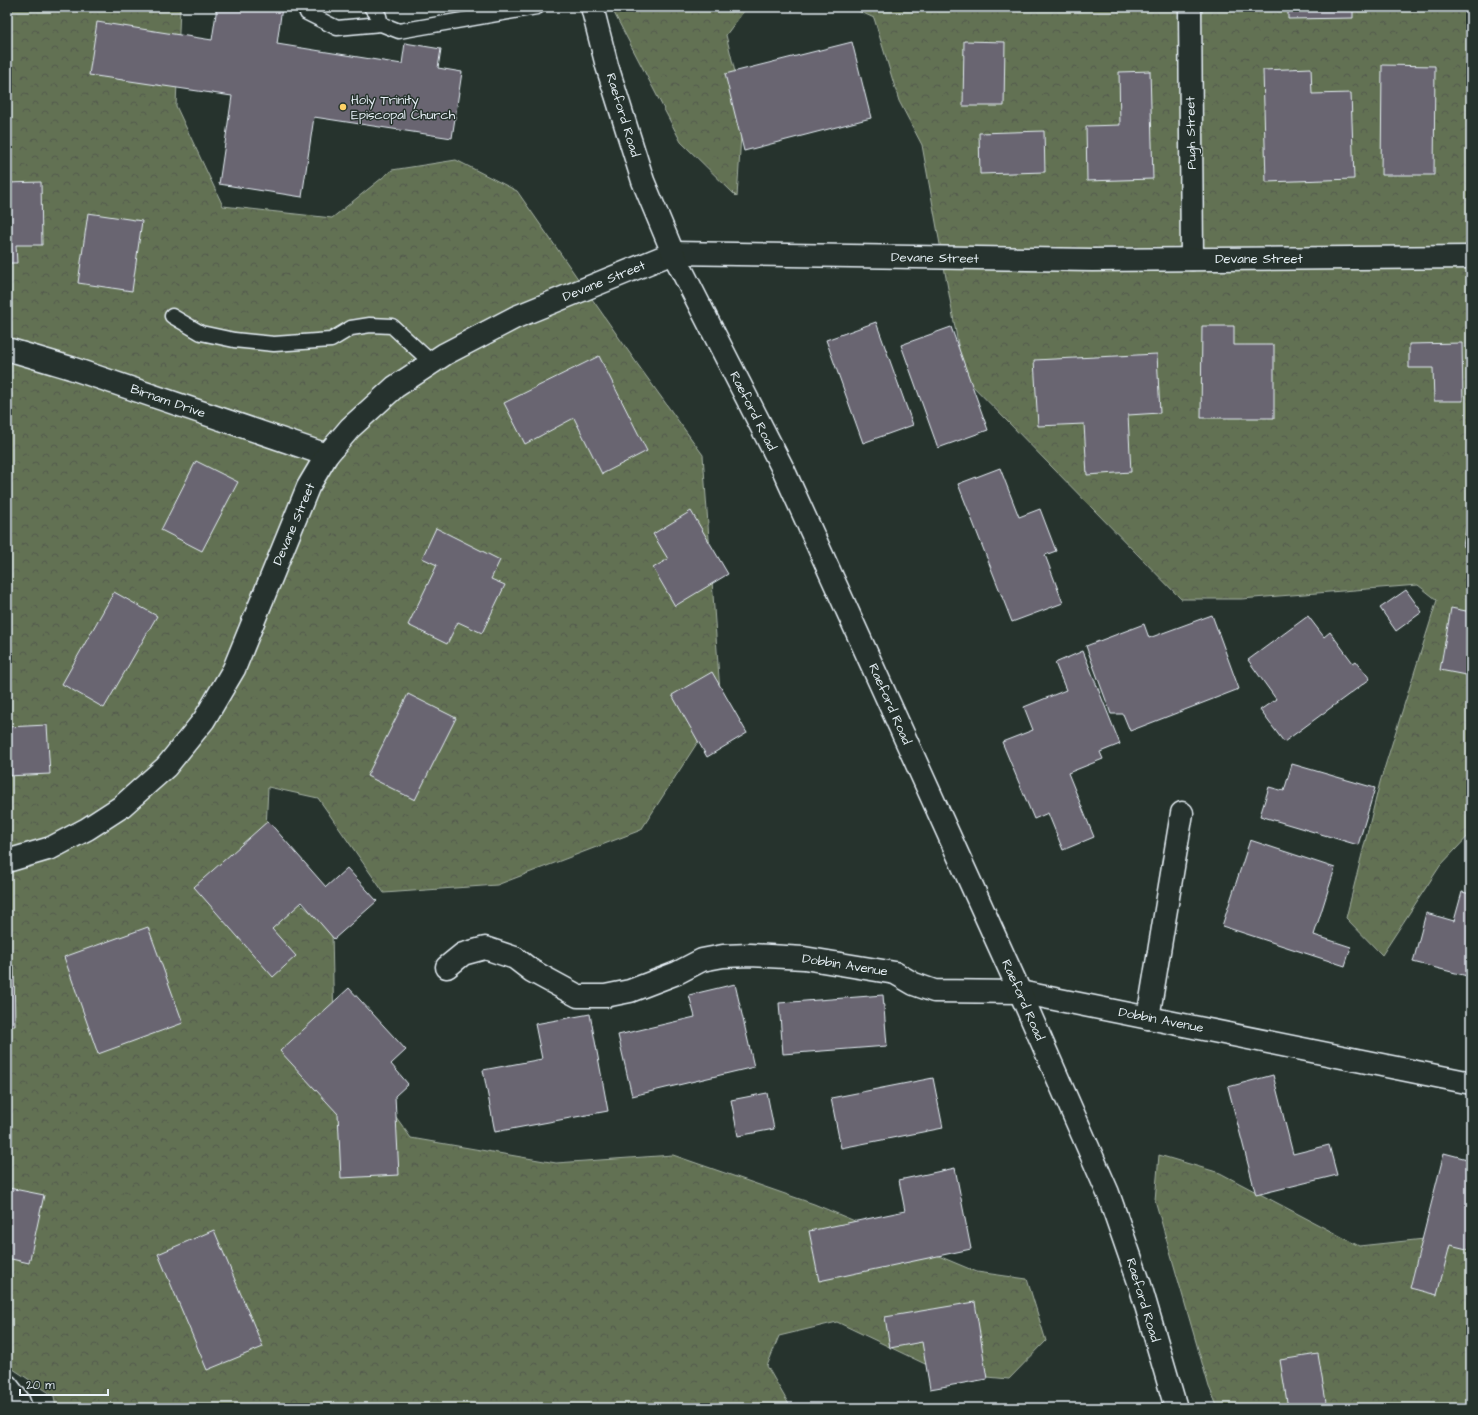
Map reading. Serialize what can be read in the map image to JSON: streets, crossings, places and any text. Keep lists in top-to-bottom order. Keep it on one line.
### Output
{"streets":{"street":["Raeford Road","Pugh Street","Devane Street","Birnam Drive","Dobbin Avenue"]},"crossings":[["Raeford Road","Devane Street"],["Raeford Road","Dobbin Avenue"],["Pugh Street","Devane Street"],["Devane Street","Birnam Drive"]],"places":["Holy Trinity Episcopal Church"],"scale_bar":"20 m"}
